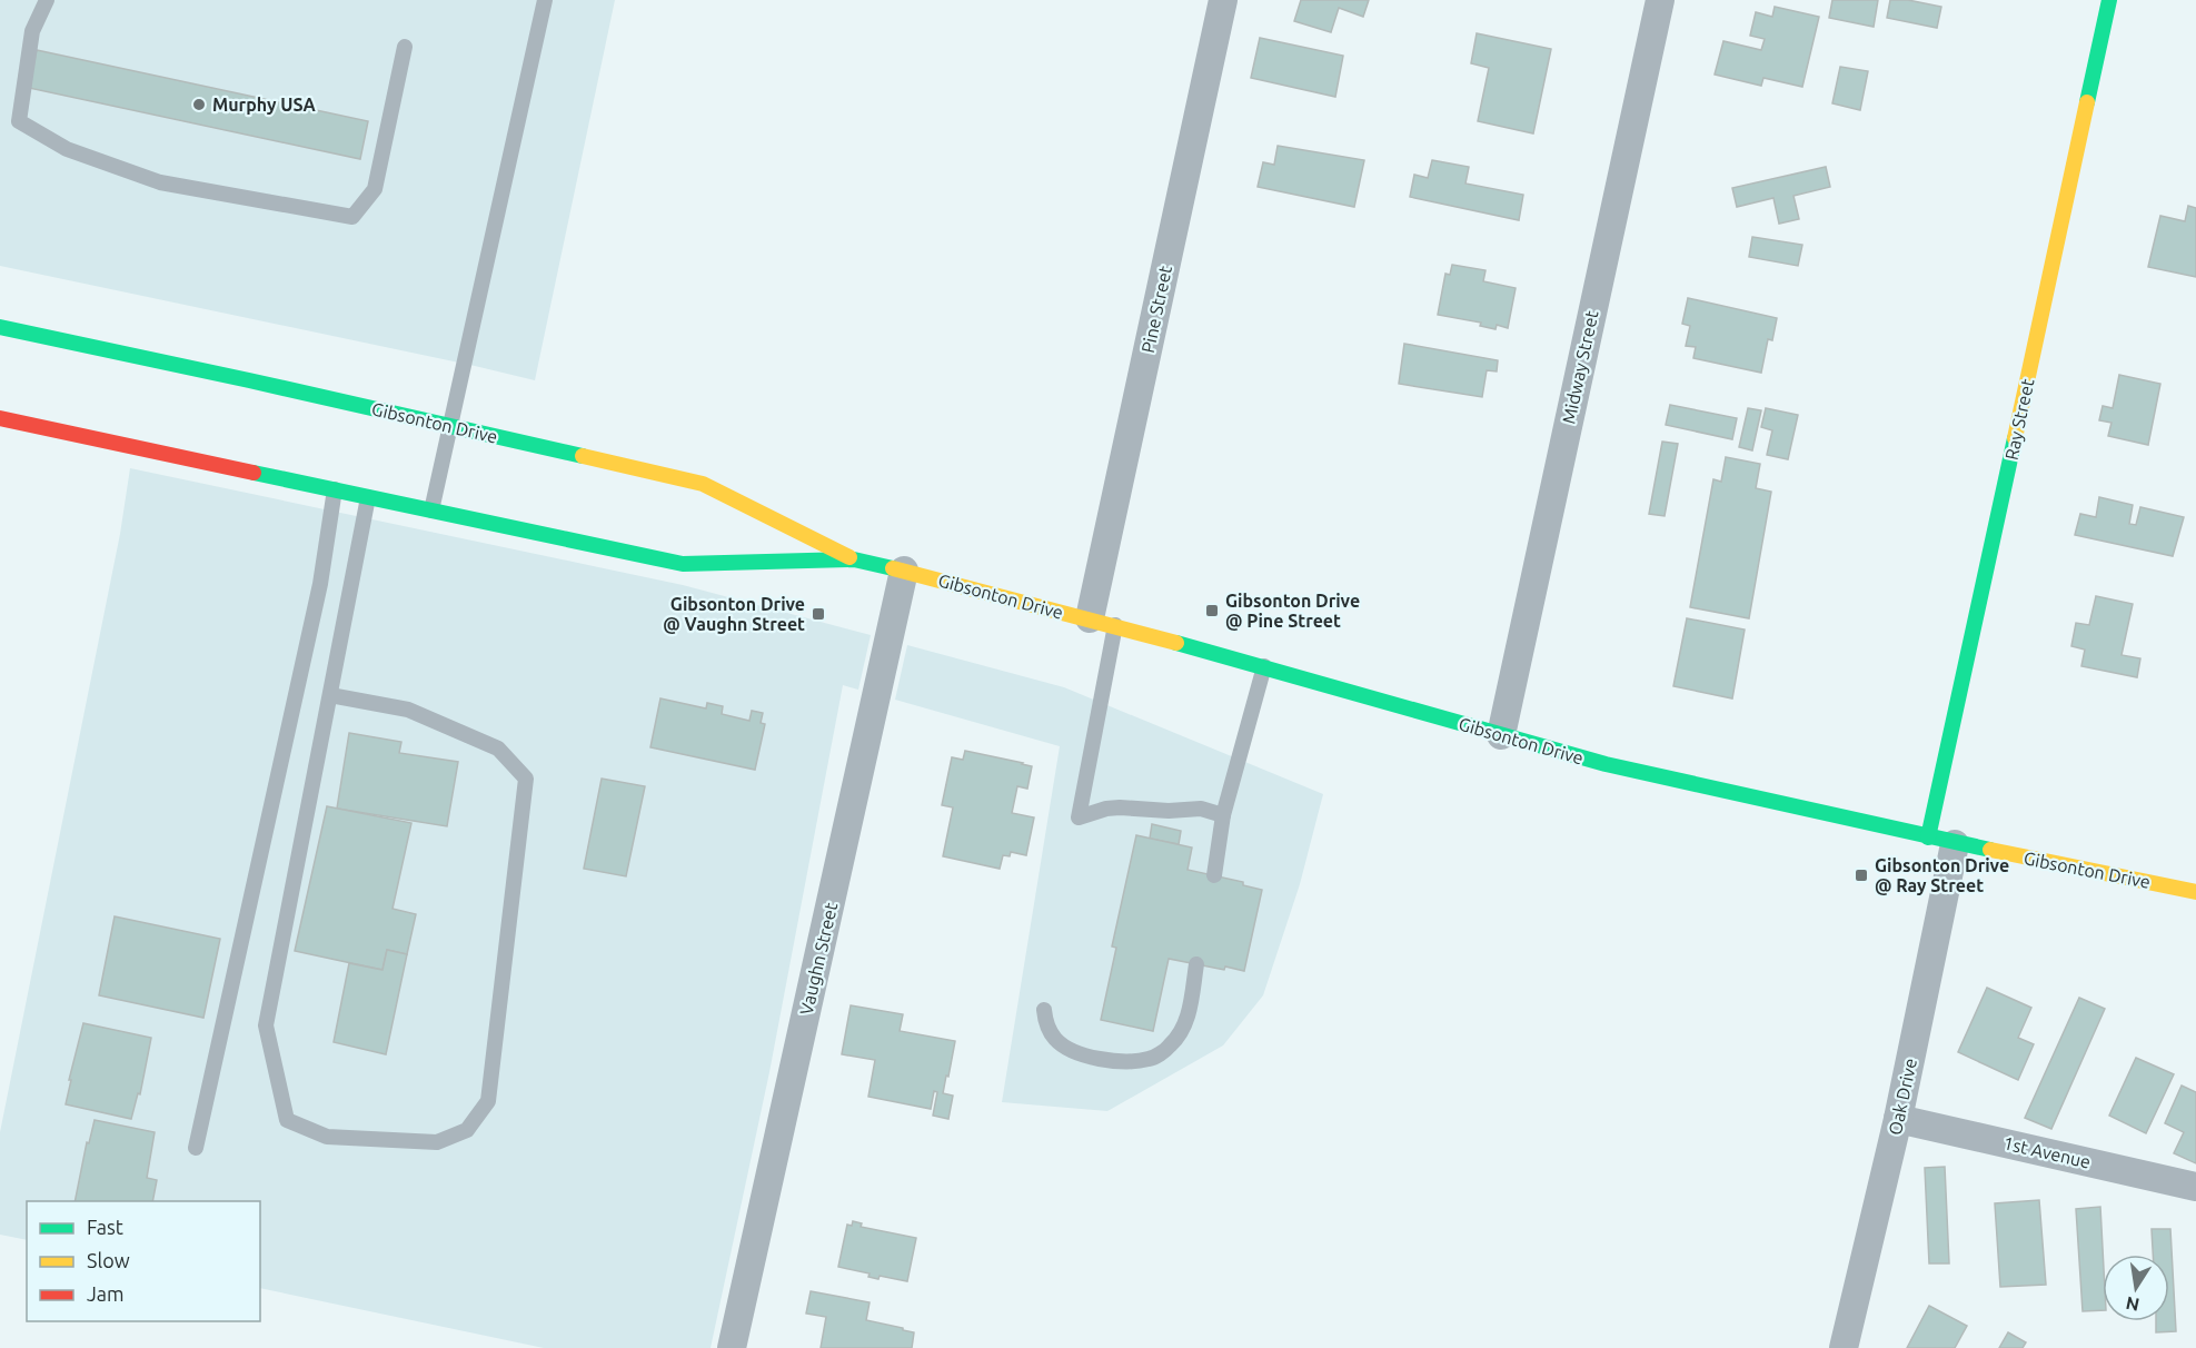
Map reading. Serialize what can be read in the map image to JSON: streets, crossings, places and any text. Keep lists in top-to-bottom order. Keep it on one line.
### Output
{"streets":{"main road":["Ray Street","Gibsonton Drive"],"street":["Pine Street","Midway Street","Vaughn Street","Oak Drive","1st Avenue"]},"crossings":[["Pine Street","Gibsonton Drive"],["Midway Street","Gibsonton Drive"],["Ray Street","Gibsonton Drive"],["Ray Street","Oak Drive"],["Gibsonton Drive","Vaughn Street"],["Gibsonton Drive","Oak Drive"],["Oak Drive","1st Avenue"]],"places":{"other":["Murphy USA"],"transit":["Gibsonton Drive @ Pine Street","Gibsonton Drive @ Vaughn Street","Gibsonton Drive @ Ray Street"]},"legend":["Fast","Slow","Jam"],"north":"bottom"}
